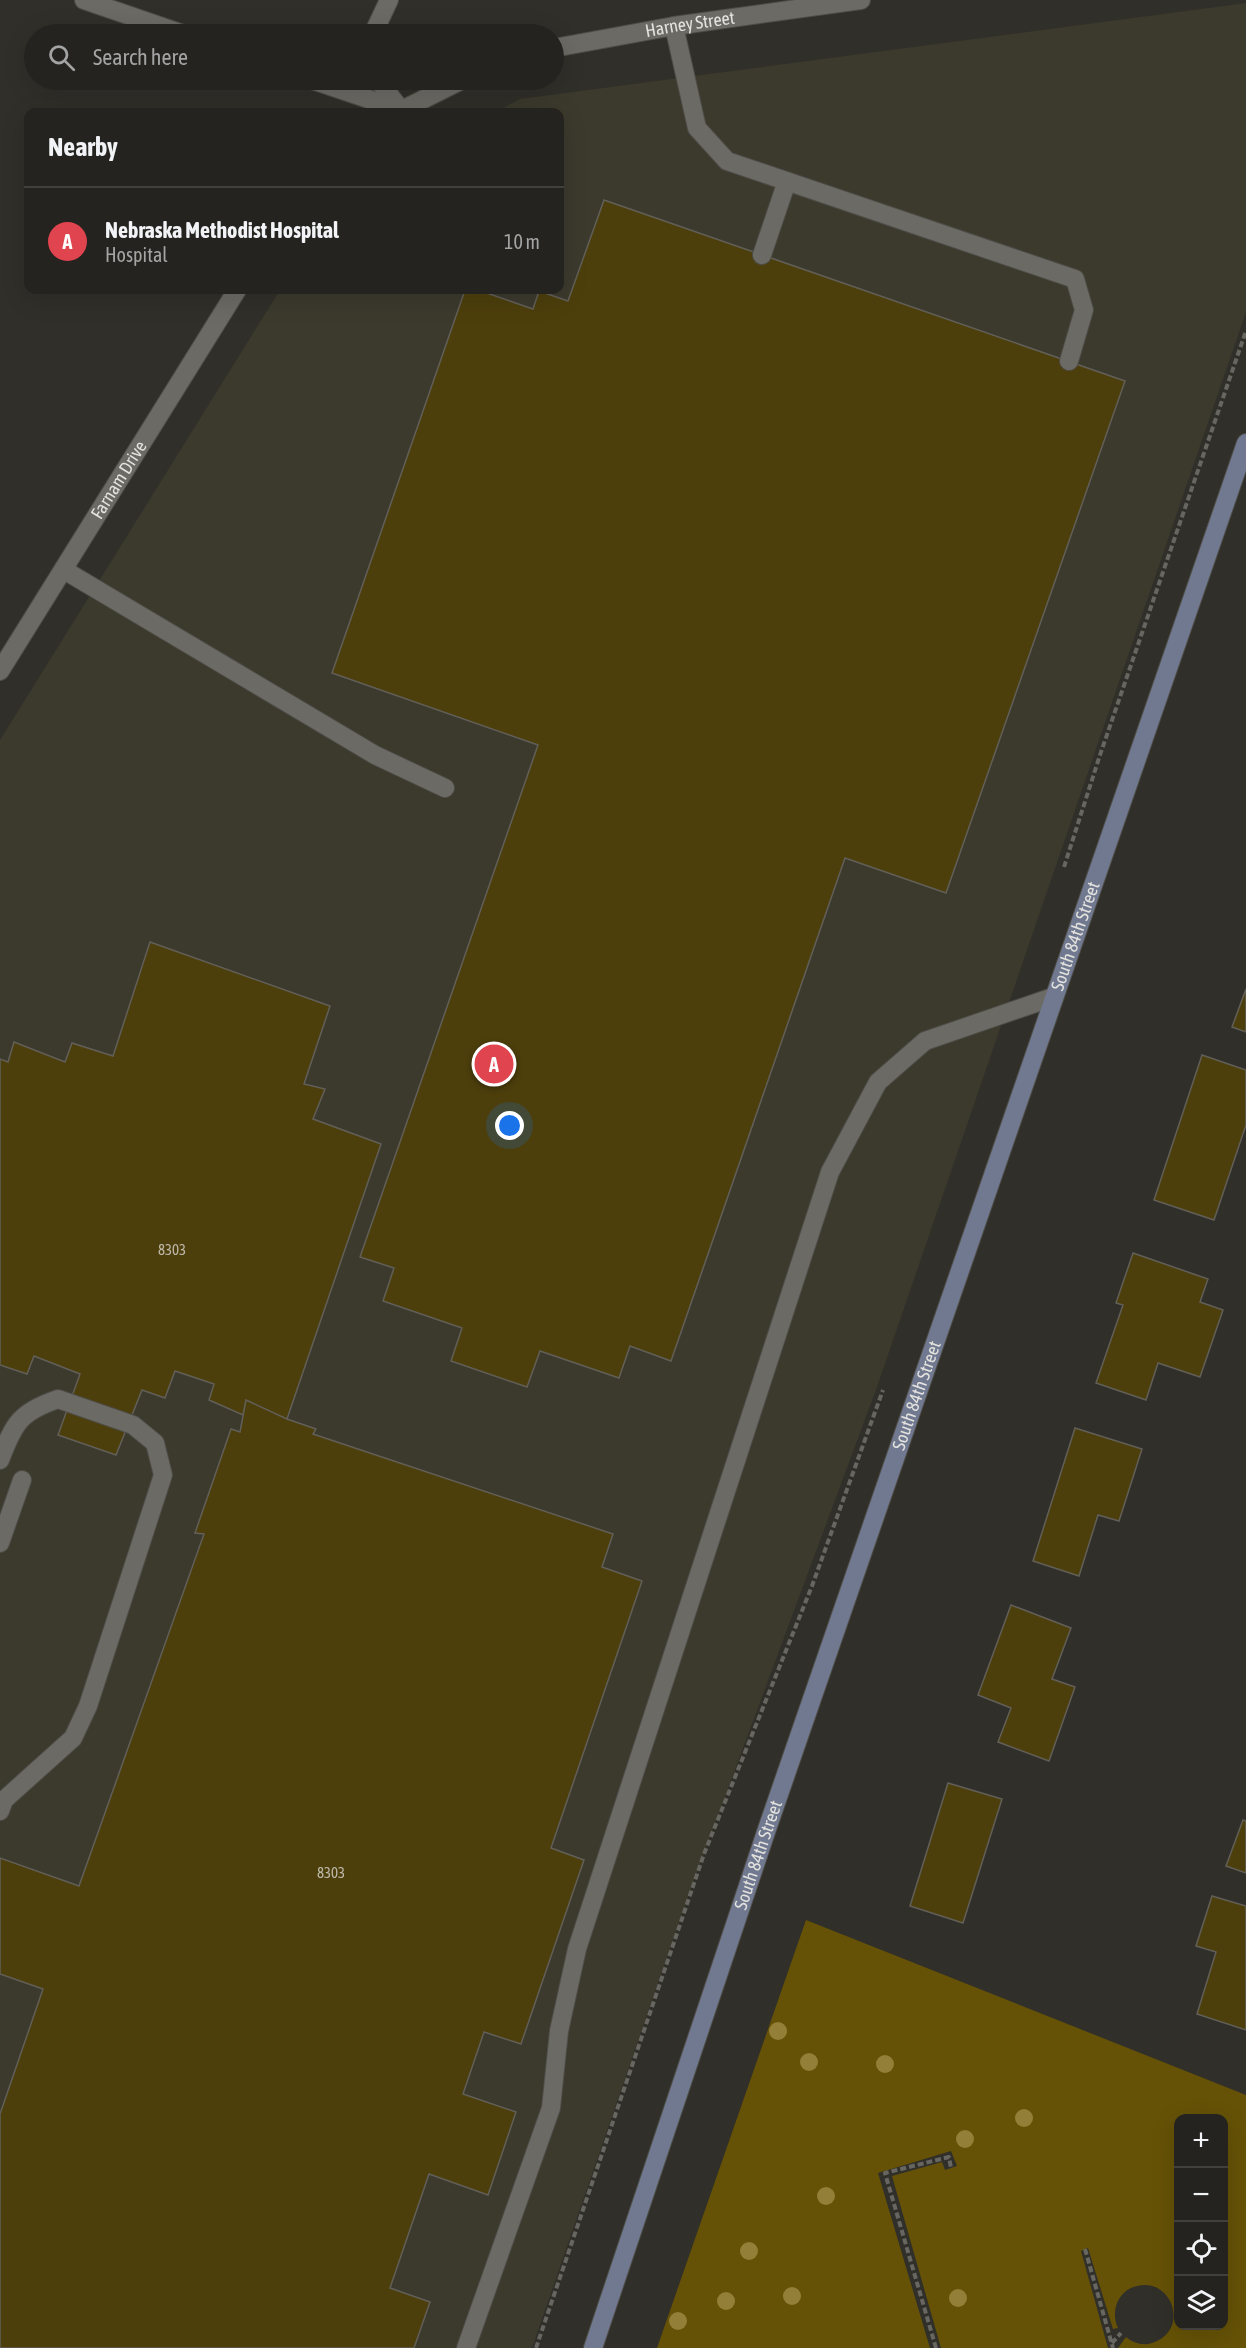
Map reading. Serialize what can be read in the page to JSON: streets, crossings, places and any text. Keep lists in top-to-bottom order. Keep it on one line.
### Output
{"streets":{"main road":["South 84th Street"],"street":["Harney Street","Farnam Drive"]},"house_numbers":["8303","8303"],"page":{"search":"Search here","heading":"Nearby","list":[{"mark":"A","name":"Nebraska Methodist Hospital","note":"Hospital","value":"10 m"}],"pins":"A","map_buttons":["+","−"]}}
